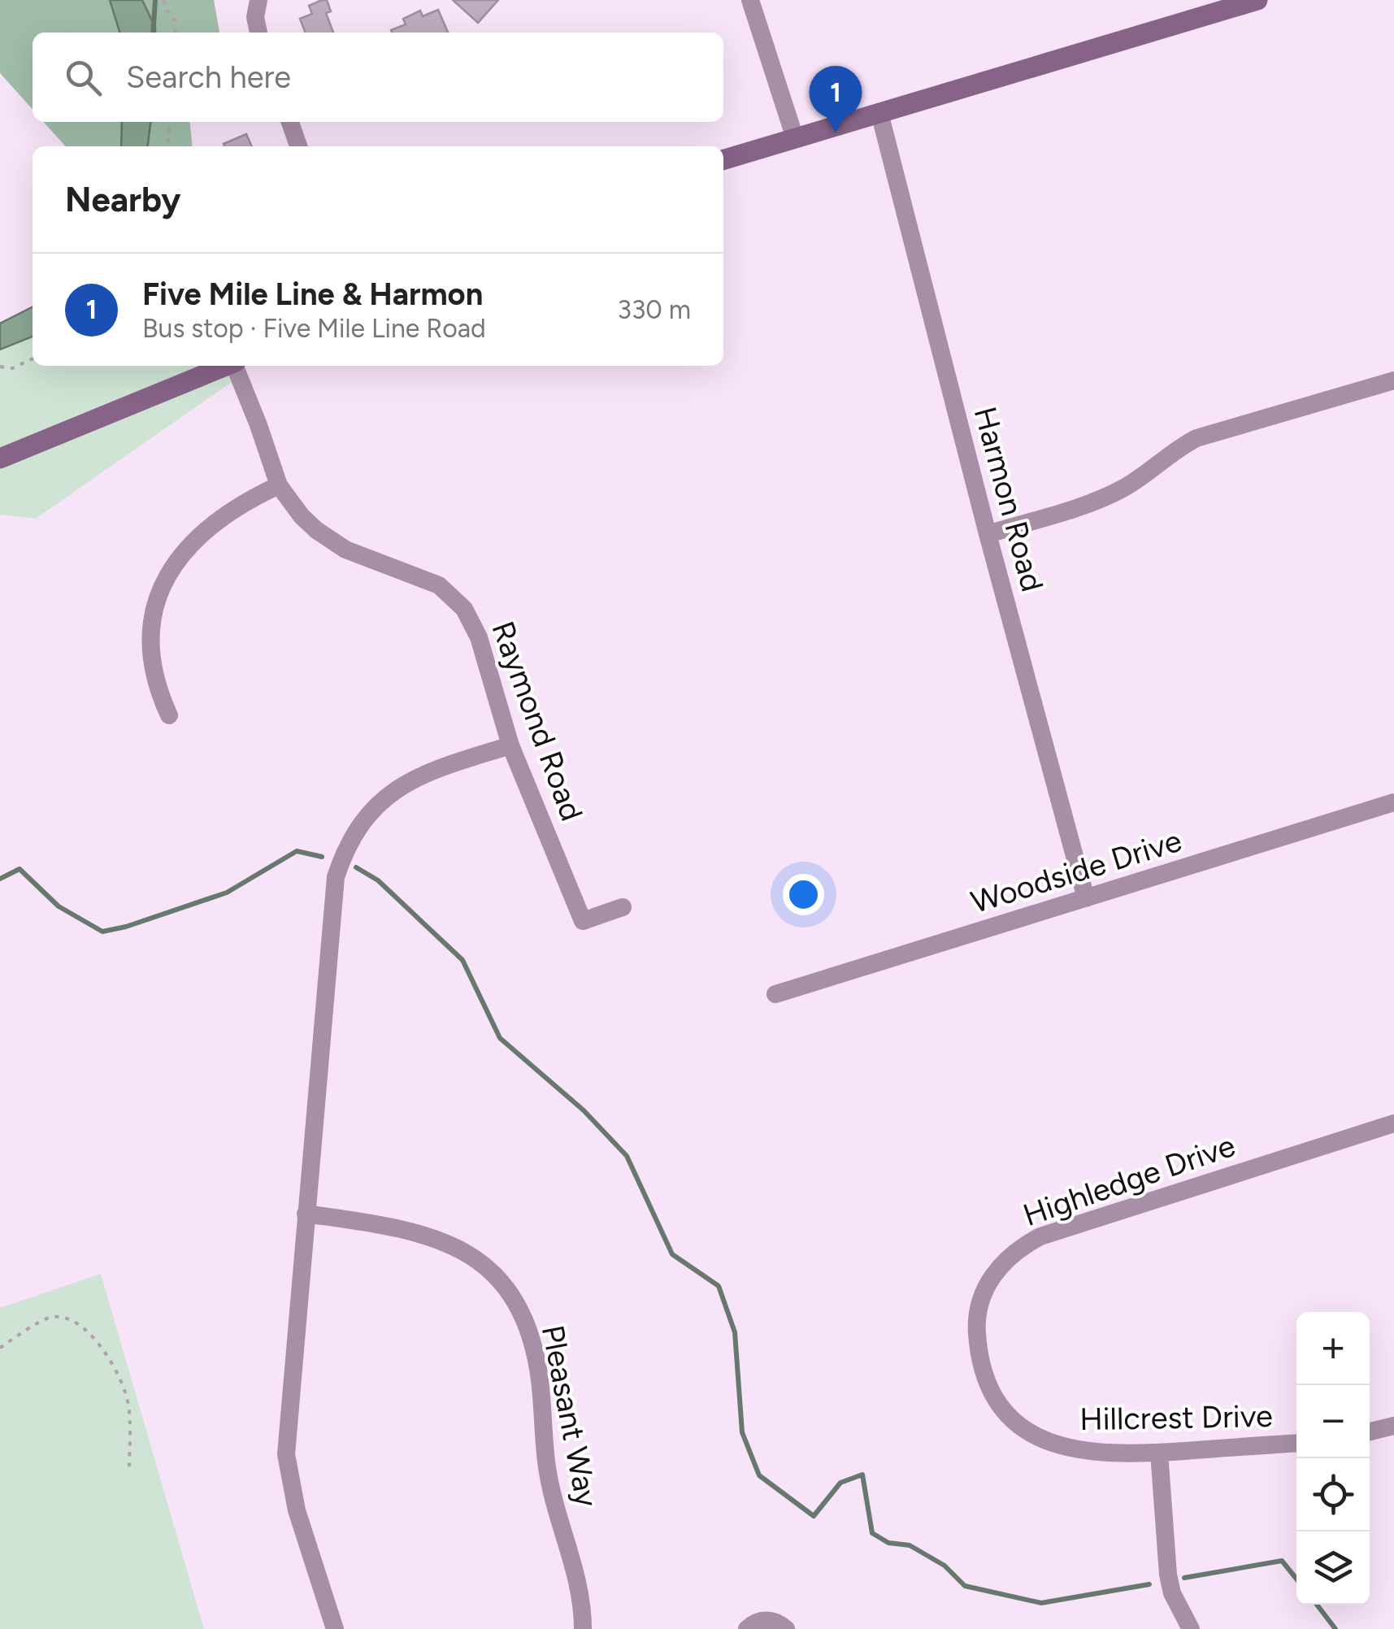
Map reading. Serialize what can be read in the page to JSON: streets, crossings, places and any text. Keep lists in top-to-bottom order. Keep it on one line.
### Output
{"streets":{"street":["Harmon Road","Raymond Road","Woodside Drive","Highledge Drive","Pleasant Way","Hillcrest Drive"]},"crossings":[["Harmon Road","Woodside Drive"],["Highledge Drive","Hillcrest Drive"]],"page":{"search":"Search here","pins":"1","heading":"Nearby","list":[{"mark":"1","name":"Five Mile Line & Harmon","note":"Bus stop · Five Mile Line Road","value":"330 m"}],"map_buttons":["+","−"]}}
